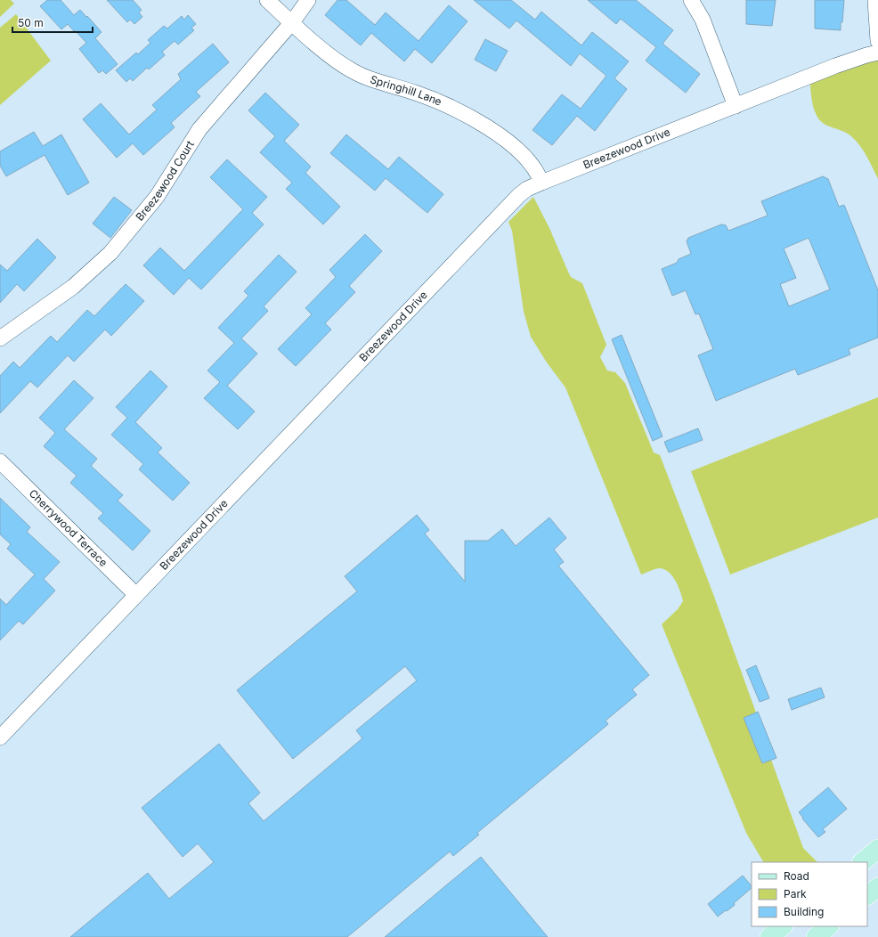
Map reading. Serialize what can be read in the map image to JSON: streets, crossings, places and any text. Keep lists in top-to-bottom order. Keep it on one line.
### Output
{"streets":{"street":["Springhill Lane","Breezewood Drive","Breezewood Court","Cherrywood Terrace"]},"crossings":[["Springhill Lane","Breezewood Drive"],["Springhill Lane","Breezewood Court"],["Breezewood Drive","Cherrywood Terrace"]],"legend":["Road","Park","Building"],"scale_bar":"50 m"}
